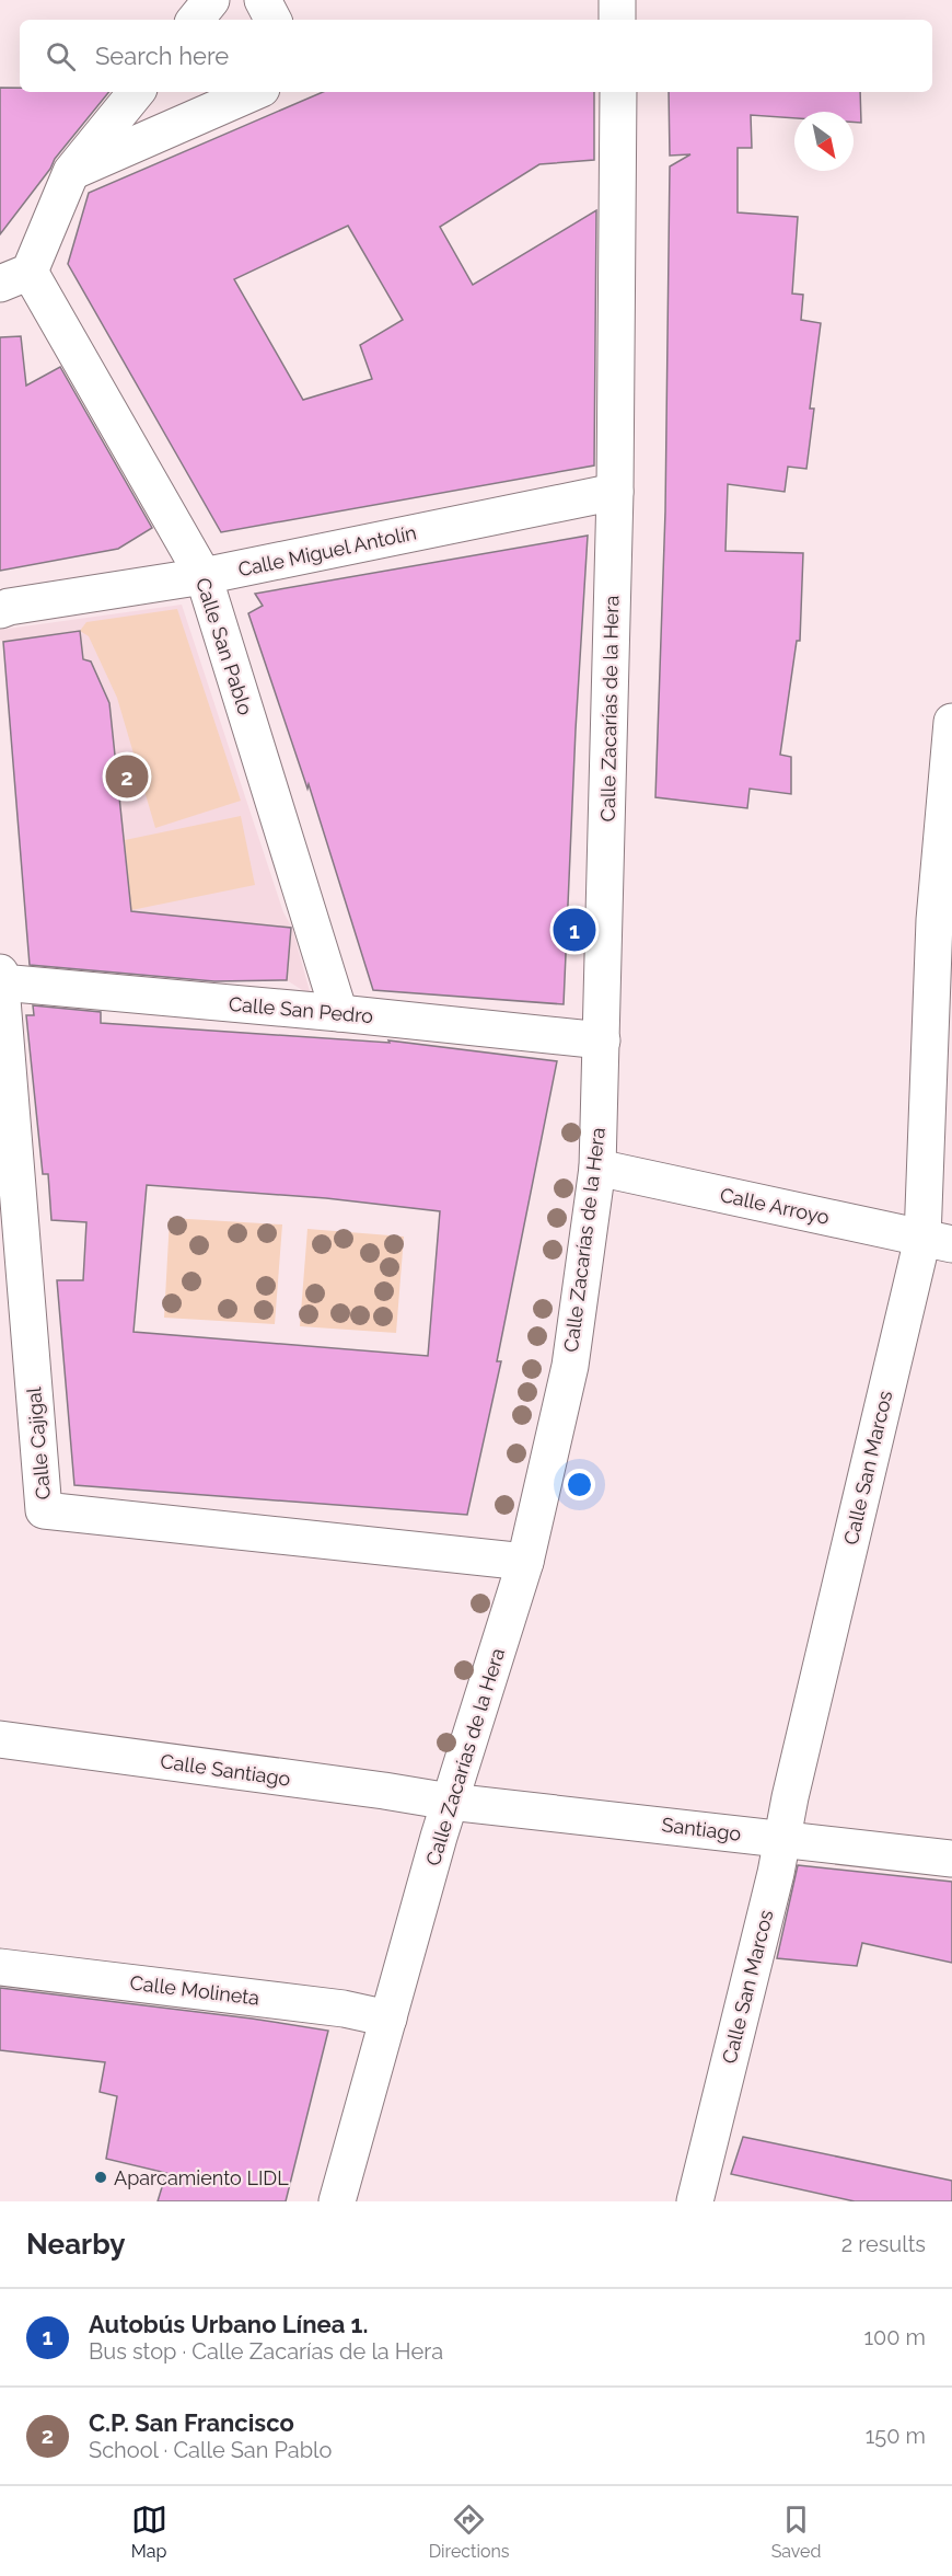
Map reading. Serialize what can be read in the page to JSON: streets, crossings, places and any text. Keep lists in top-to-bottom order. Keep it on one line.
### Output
{"streets":{"street":["Calle Miguel Antolín","Calle San Pablo","Calle Zacarías de la Hera","Calle San Pedro","Calle Arroyo","Calle Cajigal","Calle San Marcos","Calle Santiago","Santiago","Calle Molineta"]},"crossings":[["Calle Miguel Antolín","Calle San Pablo"],["Calle Miguel Antolín","Calle Zacarías de la Hera"],["Calle San Pablo","Calle San Pedro"],["Calle Zacarías de la Hera","Calle San Pedro"],["Calle Zacarías de la Hera","Calle Arroyo"],["Calle Zacarías de la Hera","Calle Cajigal"],["Calle Zacarías de la Hera","Calle Santiago"],["Calle Zacarías de la Hera","Santiago"],["Calle Zacarías de la Hera","Calle Molineta"],["Calle San Pedro","Calle Cajigal"],["Calle Arroyo","Calle San Marcos"],["Calle San Marcos","Santiago"],["Calle Santiago","Santiago"]],"places":["Aparcamiento LIDL"],"north":"bottom right","page":{"search":"Search here","pins":["2","1"],"heading":["Nearby","2 results"],"list":[{"mark":"1","name":"Autobús Urbano Línea 1.","note":"Bus stop · Calle Zacarías de la Hera","value":"100 m"},{"mark":"2","name":"C.P. San Francisco","note":"School · Calle San Pablo","value":"150 m"}],"nav":["Map","Directions","Saved"]}}
